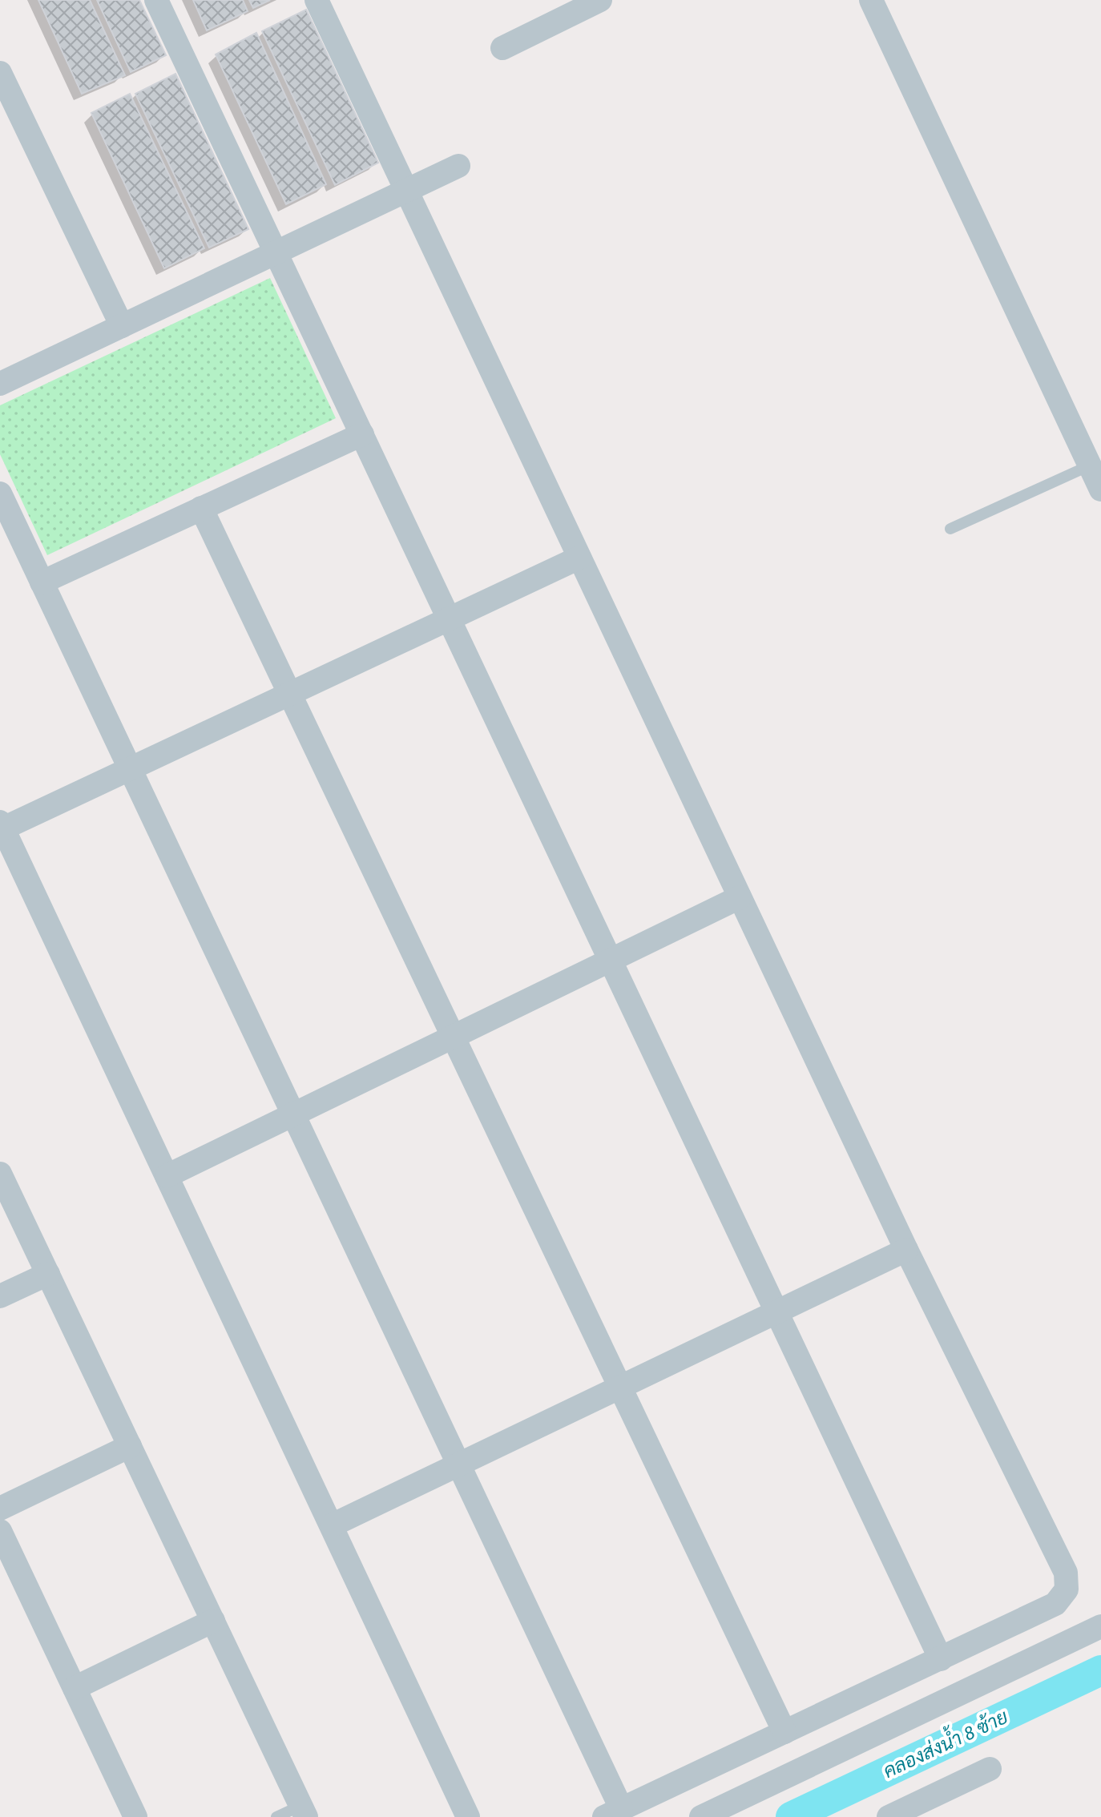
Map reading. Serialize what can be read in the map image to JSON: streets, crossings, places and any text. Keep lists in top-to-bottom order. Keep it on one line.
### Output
{"water":["คลองส่งน้ำ 8 ซ้าย"]}
